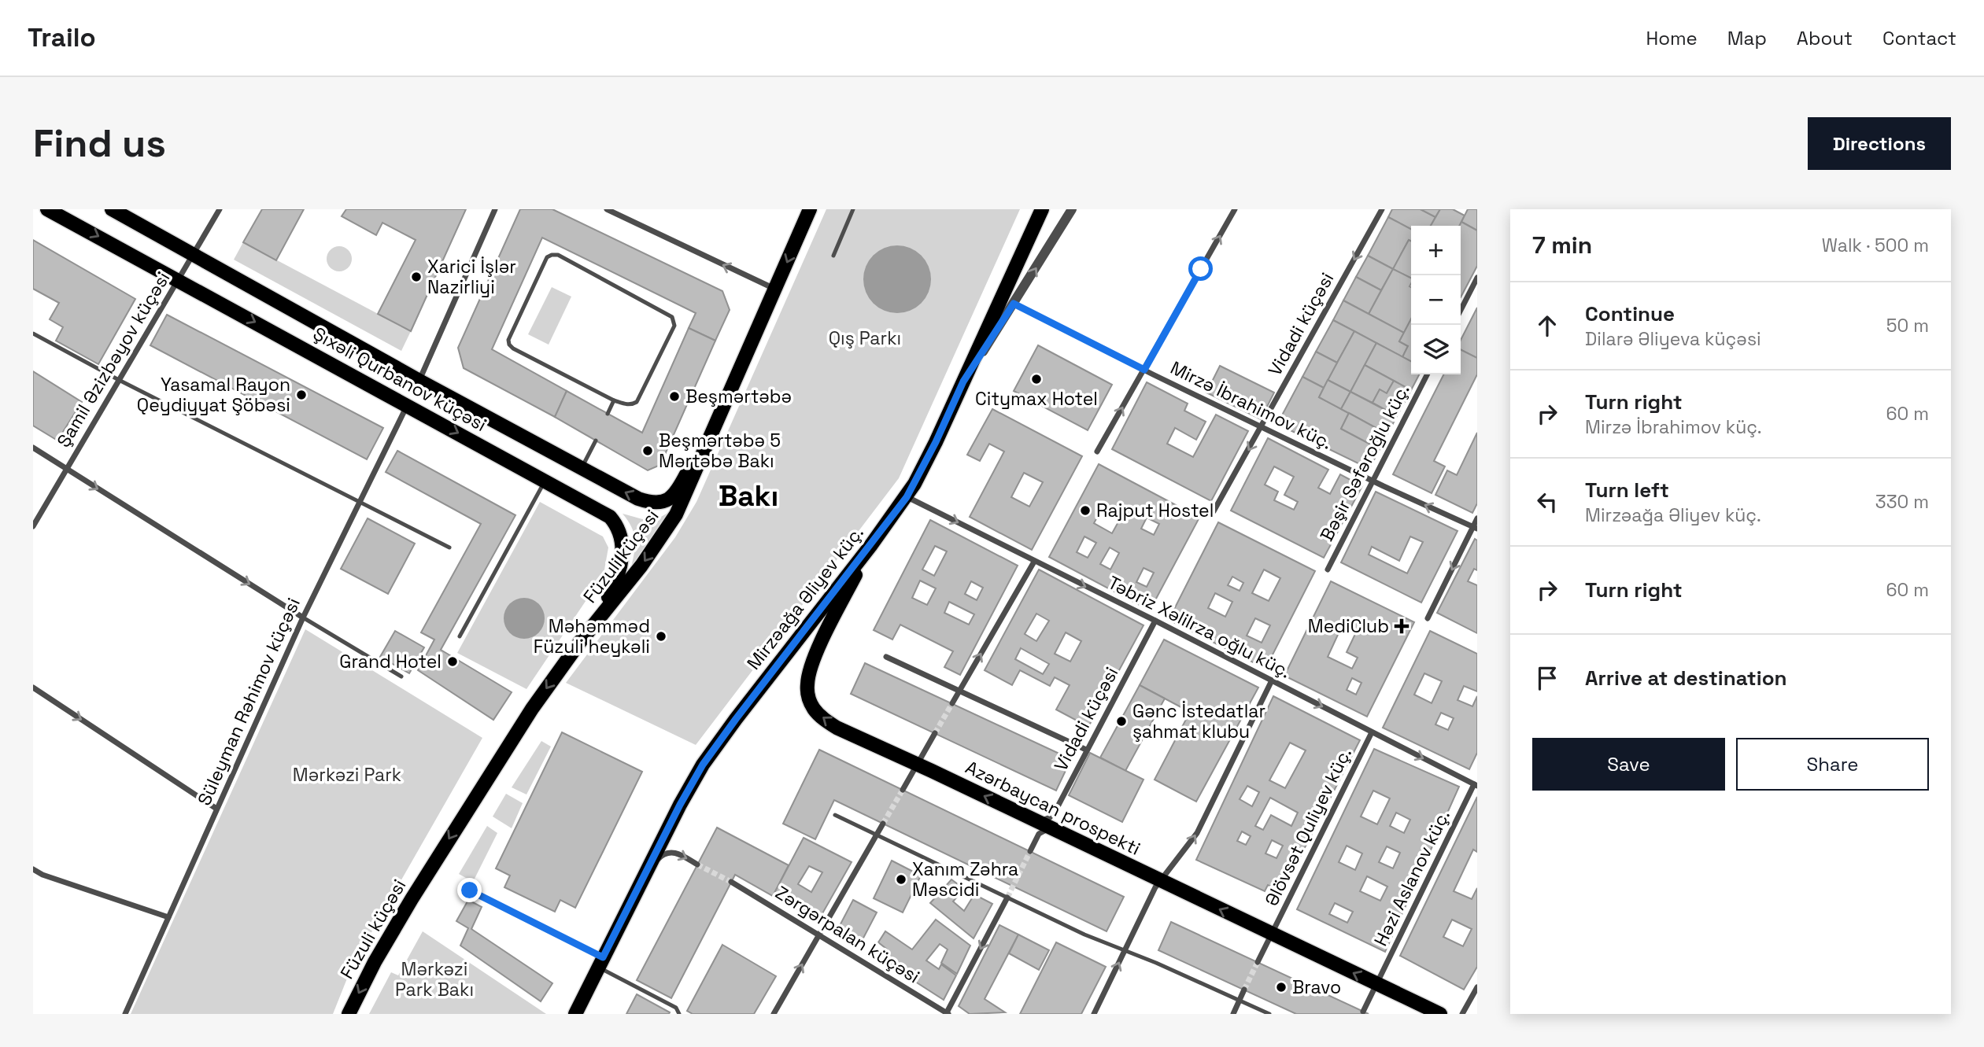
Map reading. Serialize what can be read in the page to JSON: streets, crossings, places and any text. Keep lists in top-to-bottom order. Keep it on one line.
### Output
{"streets":{"main road":["Şıxəli Qurbanov küçəsi","Füzuli küçəsi","Mirzəağa Əliyev küç.","Azərbaycan prospekti"],"street":["Vidadi küçəsi","Şamil Əzizbəyov küçəsi","Mirzə İbrahimov küç.","Bəşir Səfəroğlu küç.","Təbriz Xəlilrza oğlu küç.","Süleyman Rəhimov küçəsi","Əlövsət Quliyev küç.","Həzi Aslanov küç.","Zərgərpalan küçəsi"]},"crossings":[["Vidadi küçəsi","Mirzə İbrahimov küç."],["Vidadi küçəsi","Təbriz Xəlilrza oğlu küç."],["Vidadi küçəsi","Azərbaycan prospekti"],["Şamil Əzizbəyov küçəsi","Şıxəli Qurbanov küçəsi"],["Şıxəli Qurbanov küçəsi","Füzuli küçəsi"],["Şıxəli Qurbanov küçəsi","Süleyman Rəhimov küçəsi"],["Mirzə İbrahimov küç.","Bəşir Səfəroğlu küç."],["Mirzə İbrahimov küç.","Mirzəağa Əliyev küç."],["Mirzəağa Əliyev küç.","Təbriz Xəlilrza oğlu küç."],["Mirzəağa Əliyev küç.","Azərbaycan prospekti"],["Təbriz Xəlilrza oğlu küç.","Əlövsət Quliyev küç."],["Təbriz Xəlilrza oğlu küç.","Həzi Aslanov küç."],["Azərbaycan prospekti","Əlövsət Quliyev küç."],["Azərbaycan prospekti","Həzi Aslanov küç."]],"one_way":["Vidadi küçəsi","Füzuli küçəsi","Təbriz Xəlilrza oğlu küç.","Azərbaycan prospekti"],"districts":["Bakı"],"parks":["Qış Parkı","Mərkəzi Park","Mərkəzi Park Bakı"],"places":{"other":["Xarici İşlər Nazirliyi","Citymax Hotel","Yasamal Rayon Qeydiyyat Şöbəsi","Beşmərtəbə","Beşmərtəbə 5 Mərtəbə Bakı","Rajput Hostel","Məhəmməd Füzuli heykəli","Grand Hotel","Gənc İstedatlar şahmat klubu","Xanım Zəhra Məscidi","Bravo"],"health":["MediClub"]},"page":{"header":"Trailo","nav":["Home","Map","About","Contact"],"buttons":["Directions",["Save","Share"]],"title":"Find us","heading":["7 min","Walk · 500 m"],"map_buttons":["+","−"],"list":[["Continue","Dilarə Əliyeva küçəsi","50 m"],["Turn right","Mirzə İbrahimov küç.","60 m"],["Turn left","Mirzəağa Əliyev küç.","330 m"],["Turn right","60 m"],"Arrive at destination"]}}
